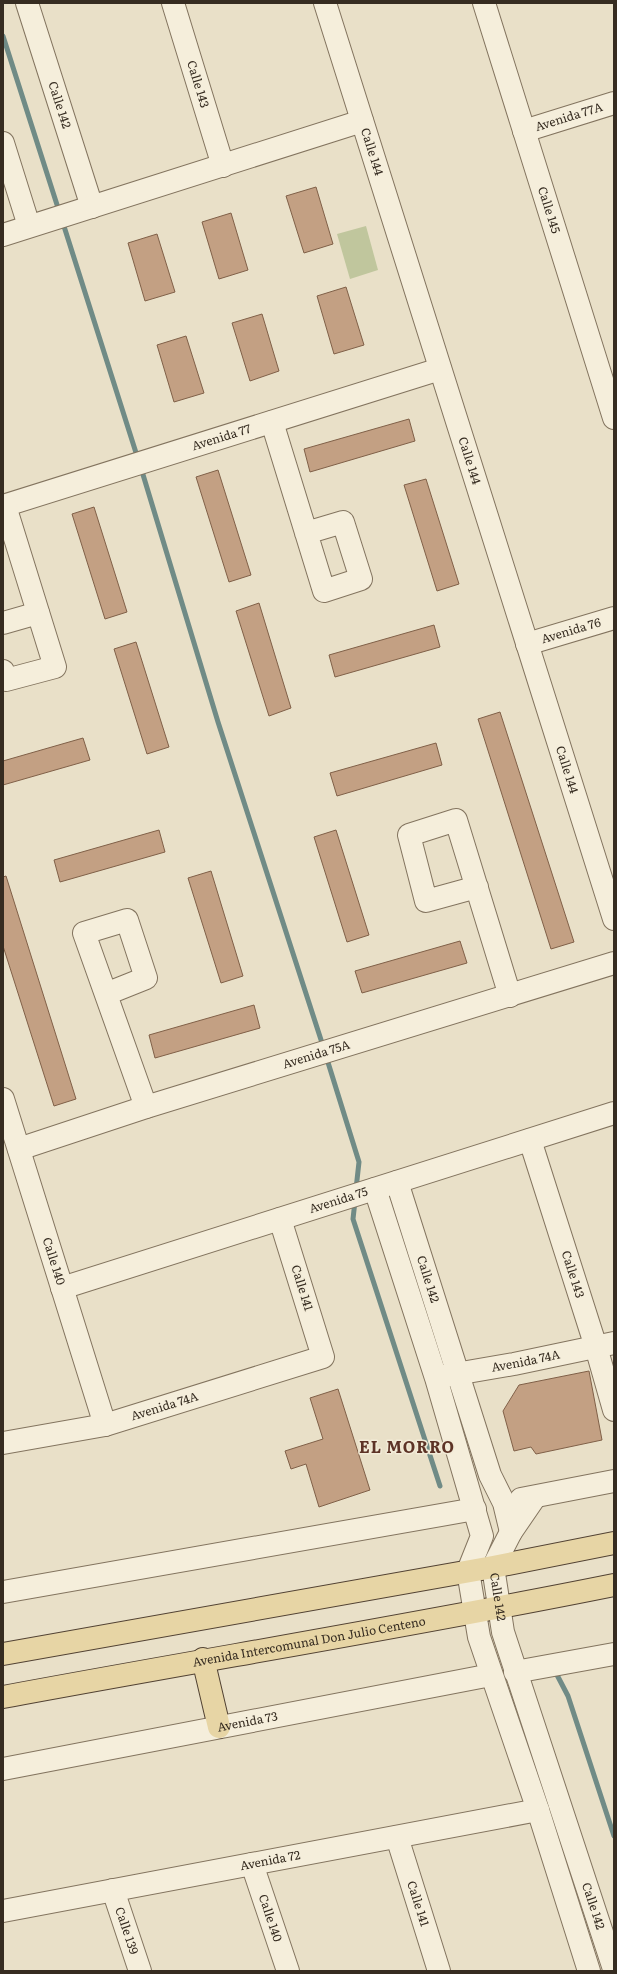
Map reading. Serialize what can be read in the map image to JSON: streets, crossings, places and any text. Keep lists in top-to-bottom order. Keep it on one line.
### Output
{"streets":{"main road":["Avenida Intercomunal Don Julio Centeno"],"street":["Calle 143","Calle 142","Avenida 77A","Calle 144","Calle 145","Avenida 77","Avenida 76","Avenida 75A","Avenida 75","Calle 140","Calle 141","Avenida 74A","Avenida 73","Avenida 72","Calle 139"]},"crossings":[["Calle 143","Avenida 75"],["Calle 143","Avenida 74A"],["Calle 142","Avenida 75"],["Calle 142","Avenida 74A"],["Calle 142","Avenida Intercomunal Don Julio Centeno"],["Calle 142","Avenida 73"],["Calle 142","Avenida 72"],["Avenida 77A","Calle 145"],["Calle 144","Avenida 77"],["Calle 144","Avenida 76"],["Avenida 75A","Calle 140"],["Avenida 75","Calle 140"],["Avenida 75","Calle 141"],["Calle 140","Avenida 74A"],["Calle 140","Avenida 72"],["Calle 141","Avenida 74A"],["Calle 141","Avenida 72"],["Avenida 72","Calle 139"]],"districts":["EL MORRO"]}
